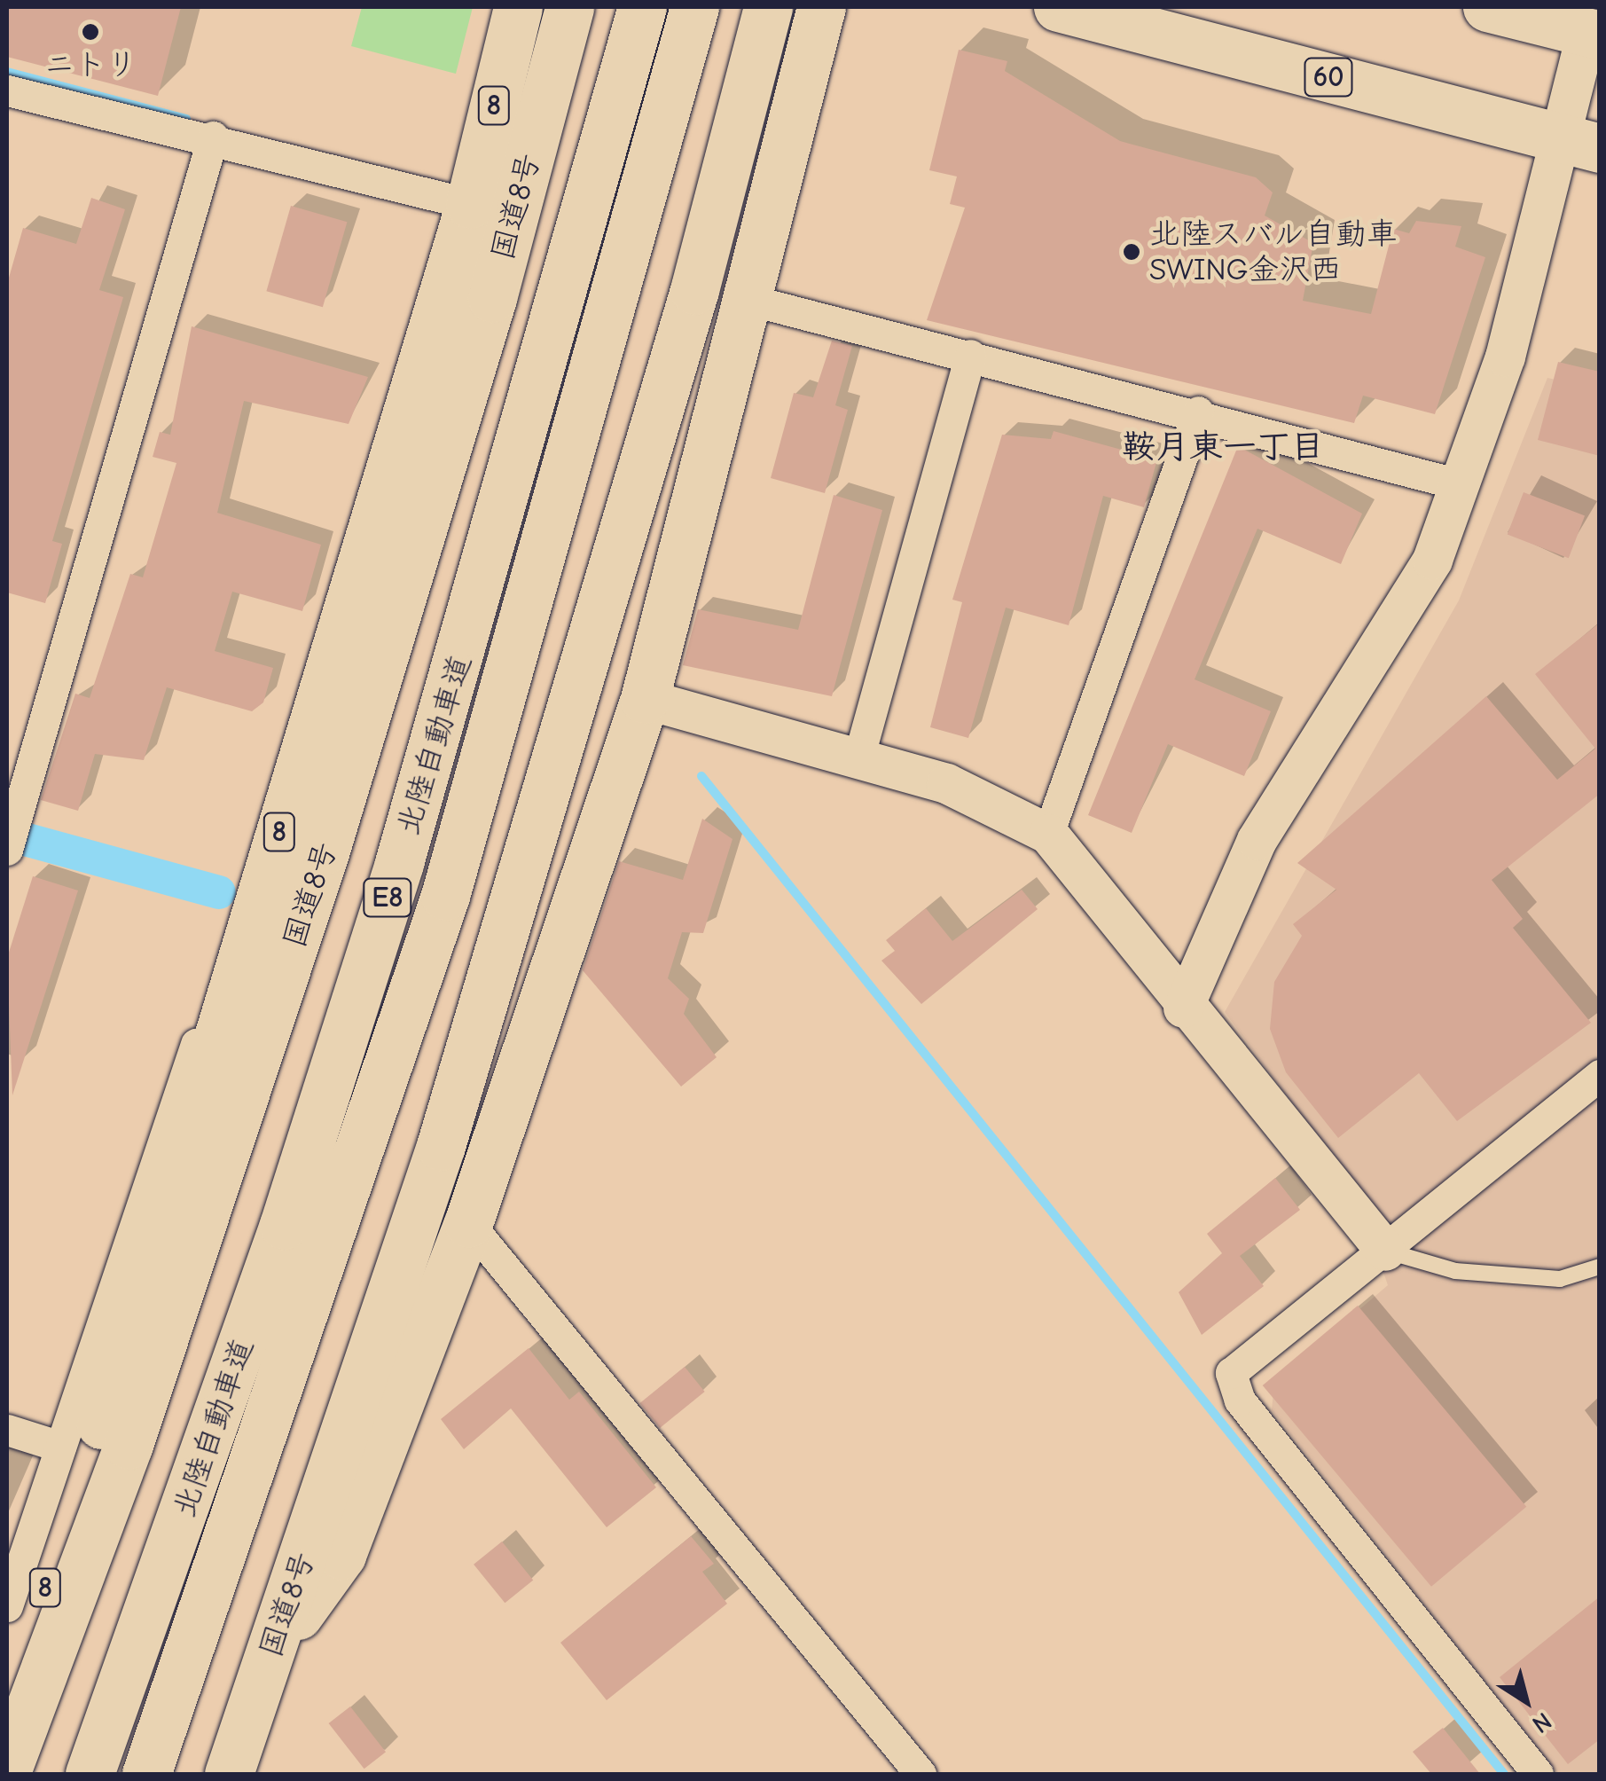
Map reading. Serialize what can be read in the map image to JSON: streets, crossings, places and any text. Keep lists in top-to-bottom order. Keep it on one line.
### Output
{"streets":{"main road":["60","8","国道8号","北陸自動車道","E8"]},"districts":["鞍月東一丁目"],"places":["ニトリ","北陸スバル自動車 SWING金沢西"],"north":"bottom right"}
